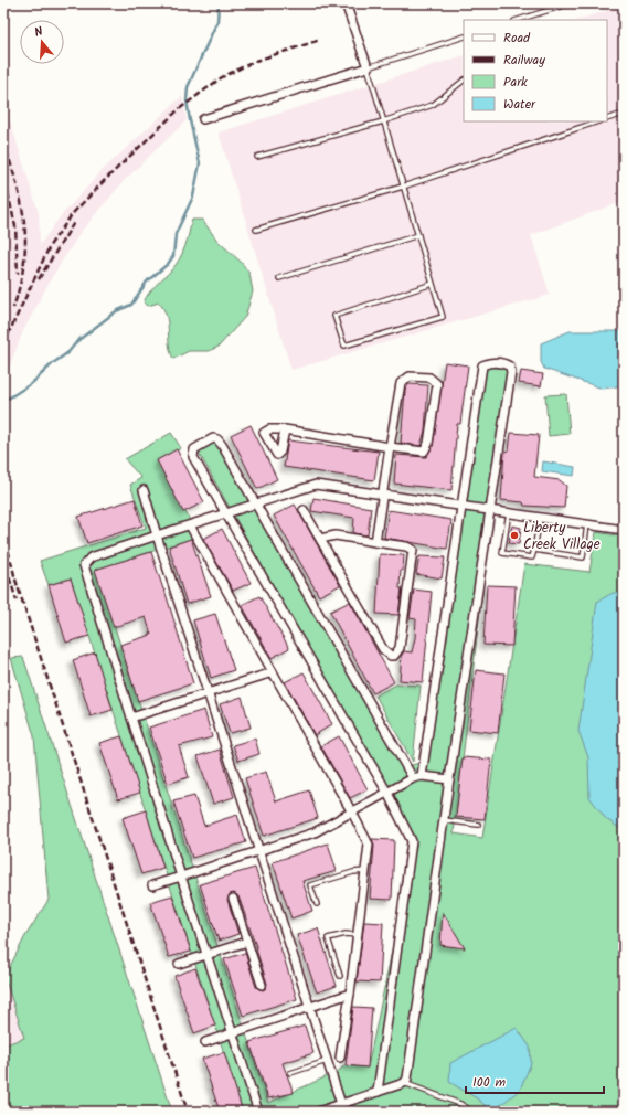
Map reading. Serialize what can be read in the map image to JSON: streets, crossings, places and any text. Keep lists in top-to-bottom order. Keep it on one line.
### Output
{"places":["Liberty Creek Village"],"legend":["Road","Railway","Park","Water"],"scale_bar":"100 m","north":"top"}
